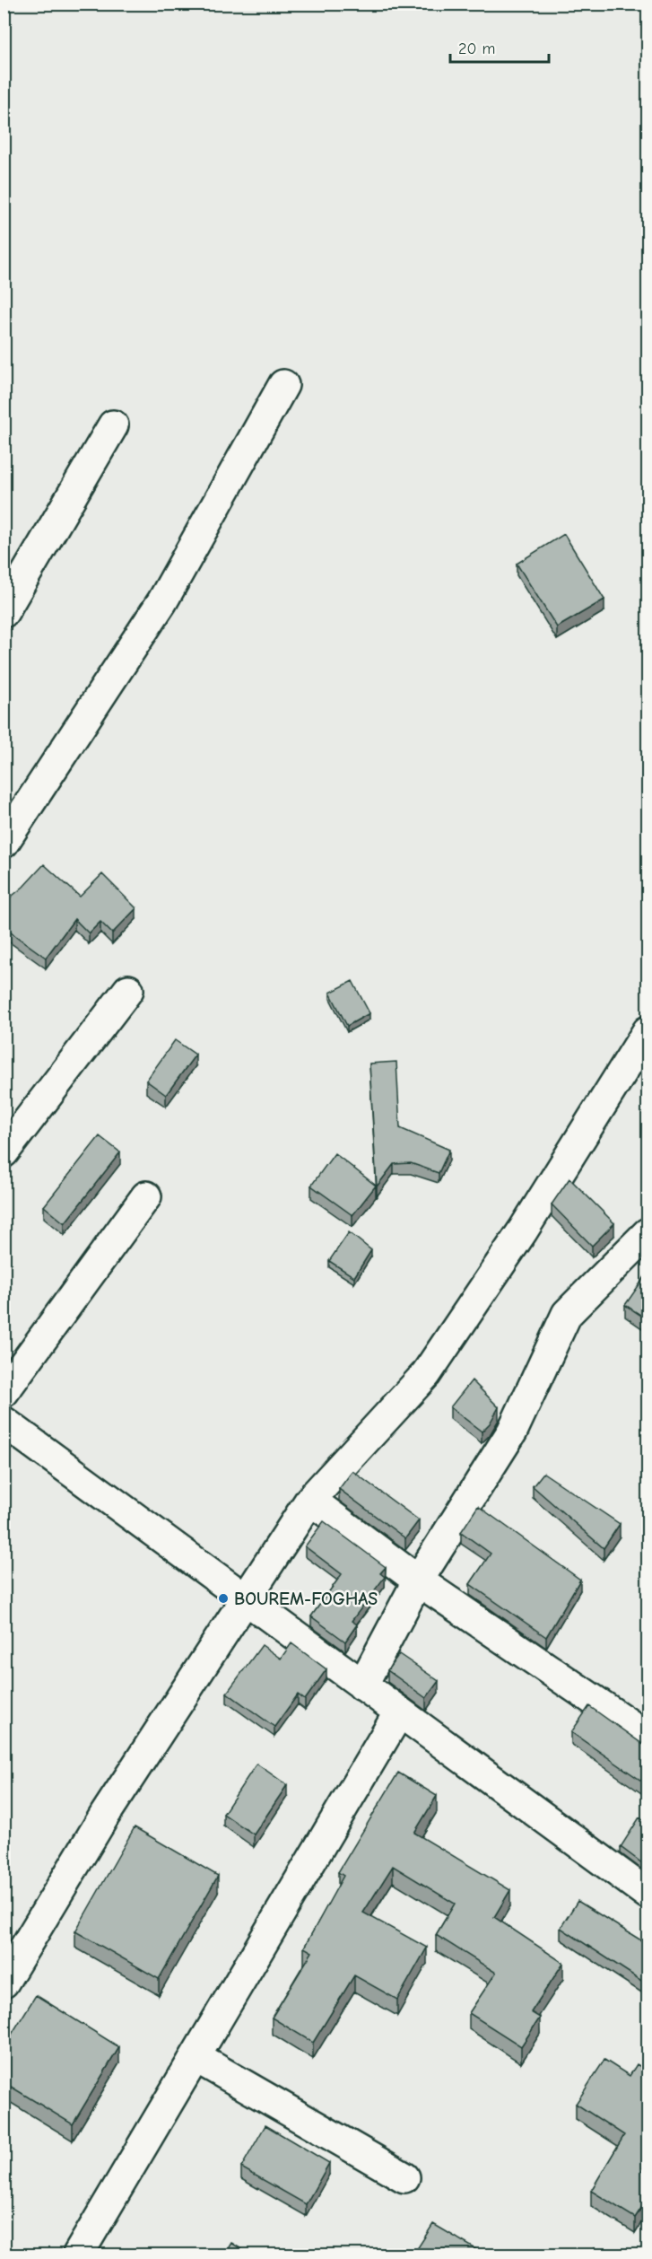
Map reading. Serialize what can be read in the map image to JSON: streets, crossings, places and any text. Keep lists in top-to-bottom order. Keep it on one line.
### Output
{"places":["BOUREM-FOGHAS"],"scale_bar":"20 m"}
